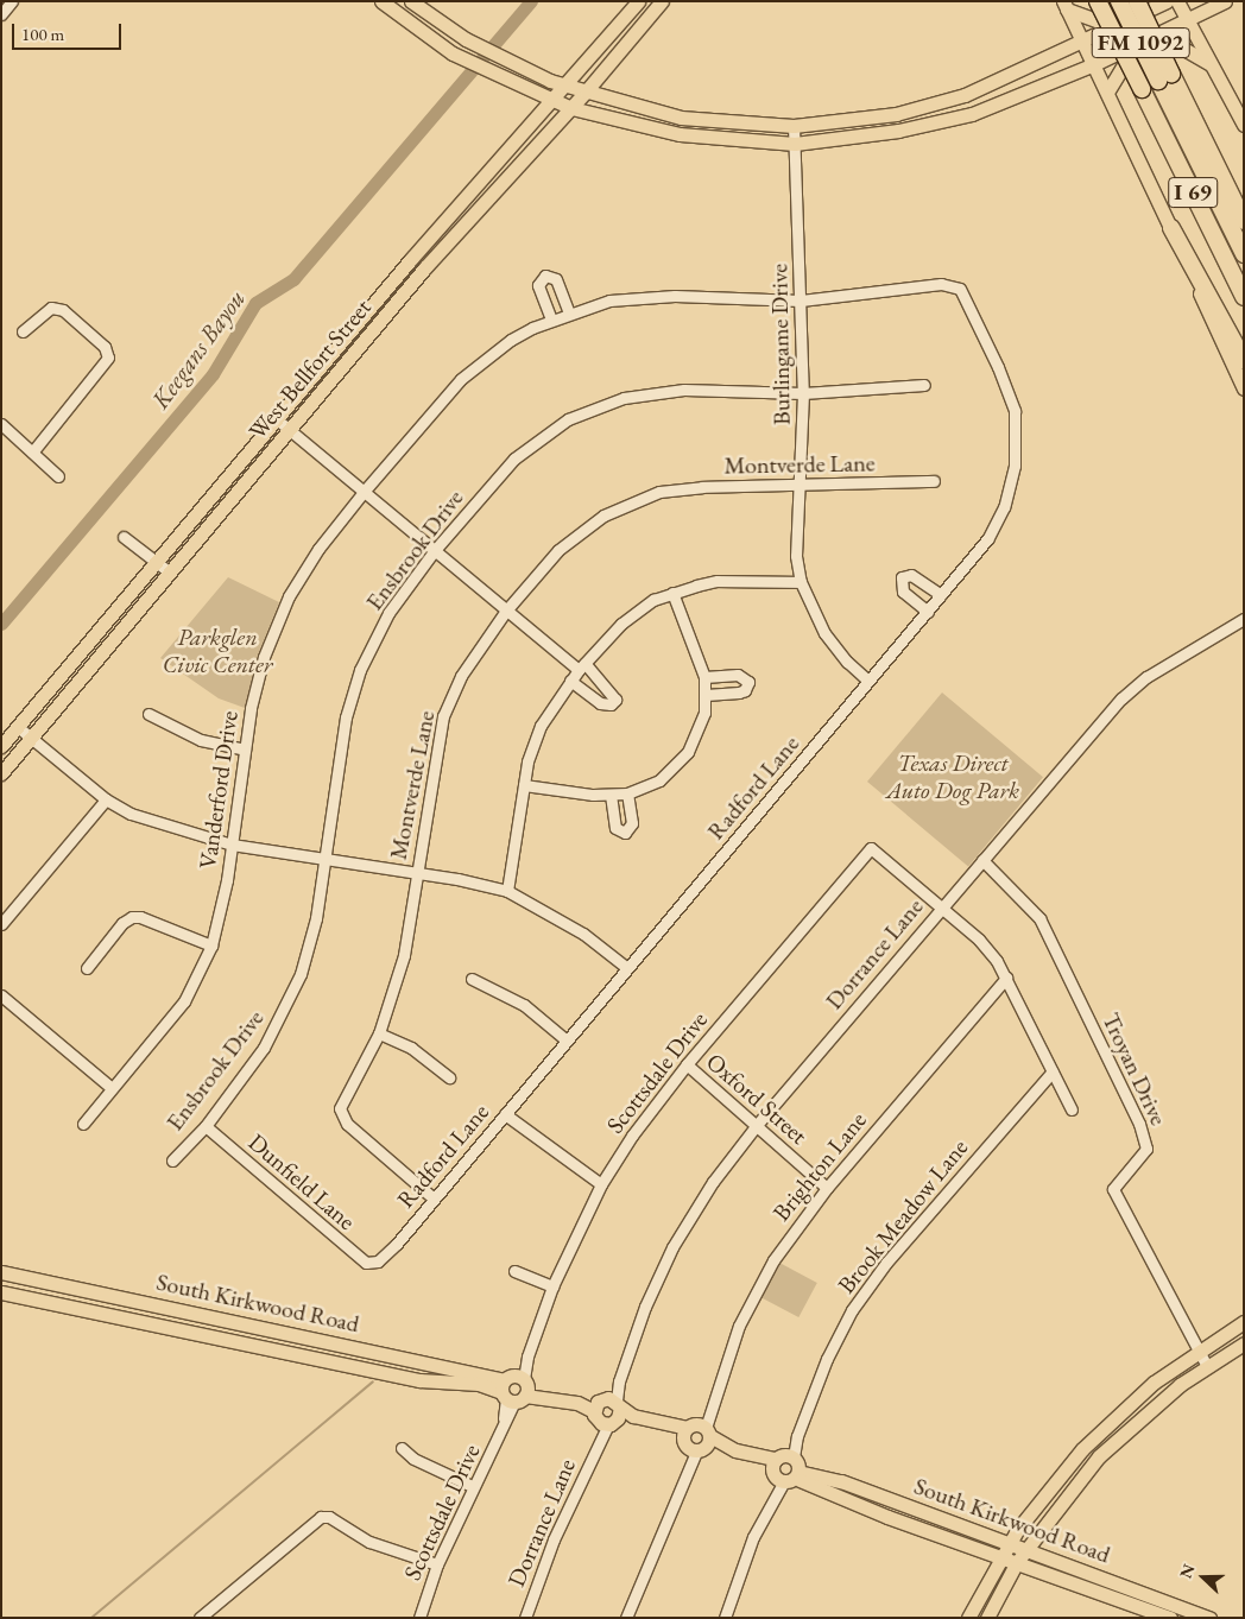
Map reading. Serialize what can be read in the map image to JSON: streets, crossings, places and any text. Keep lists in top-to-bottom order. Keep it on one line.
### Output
{"streets":{"highway":["I 69"],"main road":["FM 1092","West Bellfort Street","South Kirkwood Road"],"street":["Burlingame Drive","Montverde Lane","Ensbrook Drive","Radford Lane","Vanderford Drive","Dorrance Lane","Troyan Drive","Scottsdale Drive","Oxford Street","Brighton Lane","Dunfield Lane","Brook Meadow Lane"]},"crossings":[["Burlingame Drive","Montverde Lane"],["Burlingame Drive","Ensbrook Drive"],["Burlingame Drive","Radford Lane"],["Burlingame Drive","Vanderford Drive"],["Montverde Lane","Radford Lane"],["Ensbrook Drive","Dunfield Lane"],["Radford Lane","Vanderford Drive"],["Radford Lane","Dunfield Lane"],["Dorrance Lane","Troyan Drive"],["Dorrance Lane","Scottsdale Drive"],["Dorrance Lane","Oxford Street"],["Dorrance Lane","South Kirkwood Road"],["Scottsdale Drive","Oxford Street"],["Scottsdale Drive","South Kirkwood Road"],["Oxford Street","Brighton Lane"],["Brighton Lane","South Kirkwood Road"],["Brook Meadow Lane","South Kirkwood Road"]],"water":["Keegans Bayou"],"parks":["Parkglen Civic Center","Texas Direct Auto Dog Park"],"scale_bar":"100 m","north":"left"}
